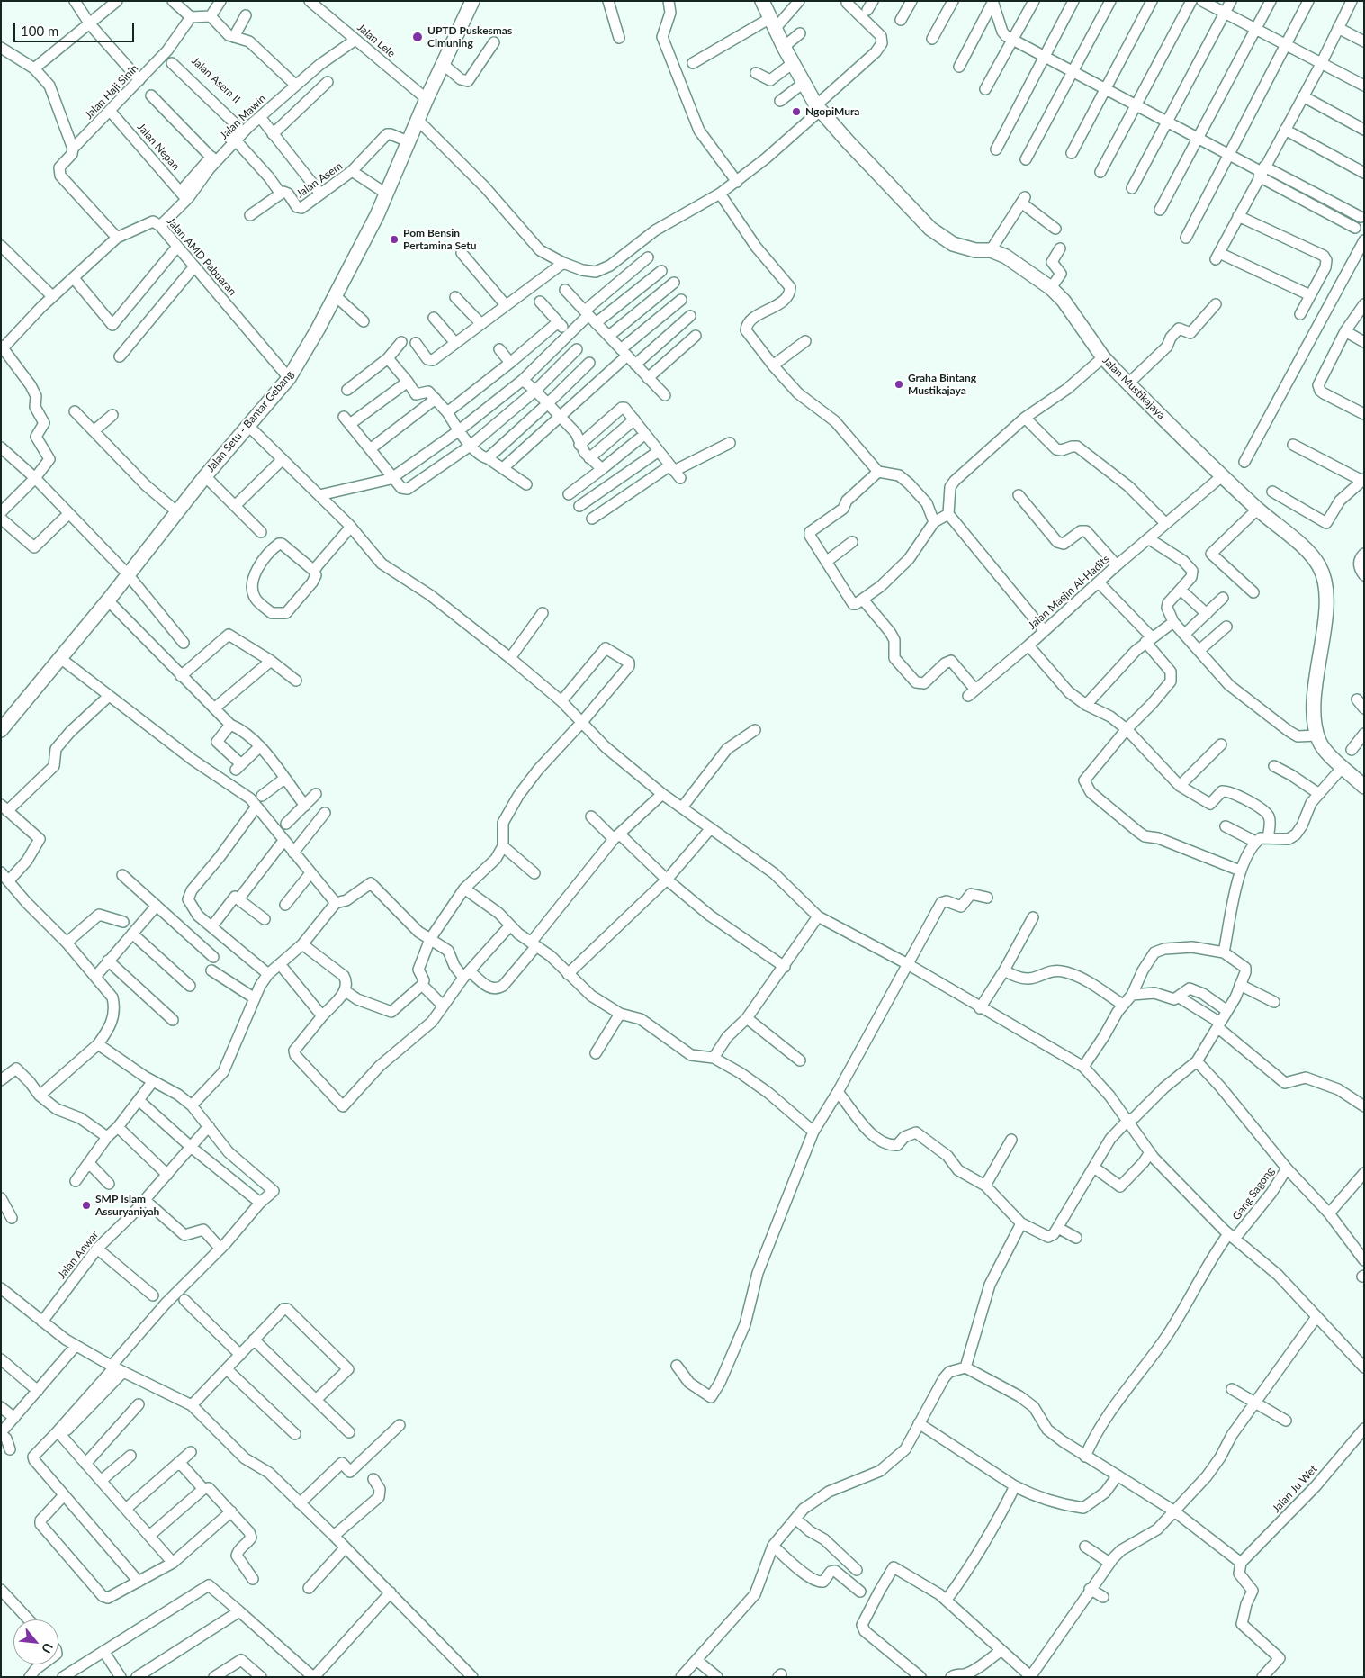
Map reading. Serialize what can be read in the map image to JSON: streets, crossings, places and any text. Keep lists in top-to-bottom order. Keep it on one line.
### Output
{"streets":{"main road":["Jalan Mustikajaya","Jalan Setu - Bantar Gebang"],"street":["Jalan Lele","Jalan Asem II","Jalan Haji Sinin","Jalan Mawin","Jalan Nepan","Jalan Asem","Jalan AMD Pabuaran","Jalan Masjin Al-Hadits","Gang Sagong","Jalan Anwar","Jalan Ju Wet"]},"crossings":[["Jalan Lele","Jalan Mawin"],["Jalan Lele","Jalan Setu - Bantar Gebang"],["Jalan Asem II","Jalan Haji Sinin"],["Jalan Asem II","Jalan Mawin"],["Jalan Haji Sinin","Jalan Nepan"],["Jalan Haji Sinin","Jalan AMD Pabuaran"],["Jalan Mawin","Jalan Nepan"],["Jalan Mawin","Jalan AMD Pabuaran"],["Jalan Asem","Jalan Setu - Bantar Gebang"],["Jalan AMD Pabuaran","Jalan Setu - Bantar Gebang"],["Jalan Mustikajaya","Jalan Masjin Al-Hadits"]],"places":["UPTD Puskesmas Cimuning","NgopiMura","Pom Bensin Pertamina Setu","Graha Bintang Mustikajaya","SMP Islam Assuryaniyah"],"scale_bar":"100 m","north":"bottom right"}
